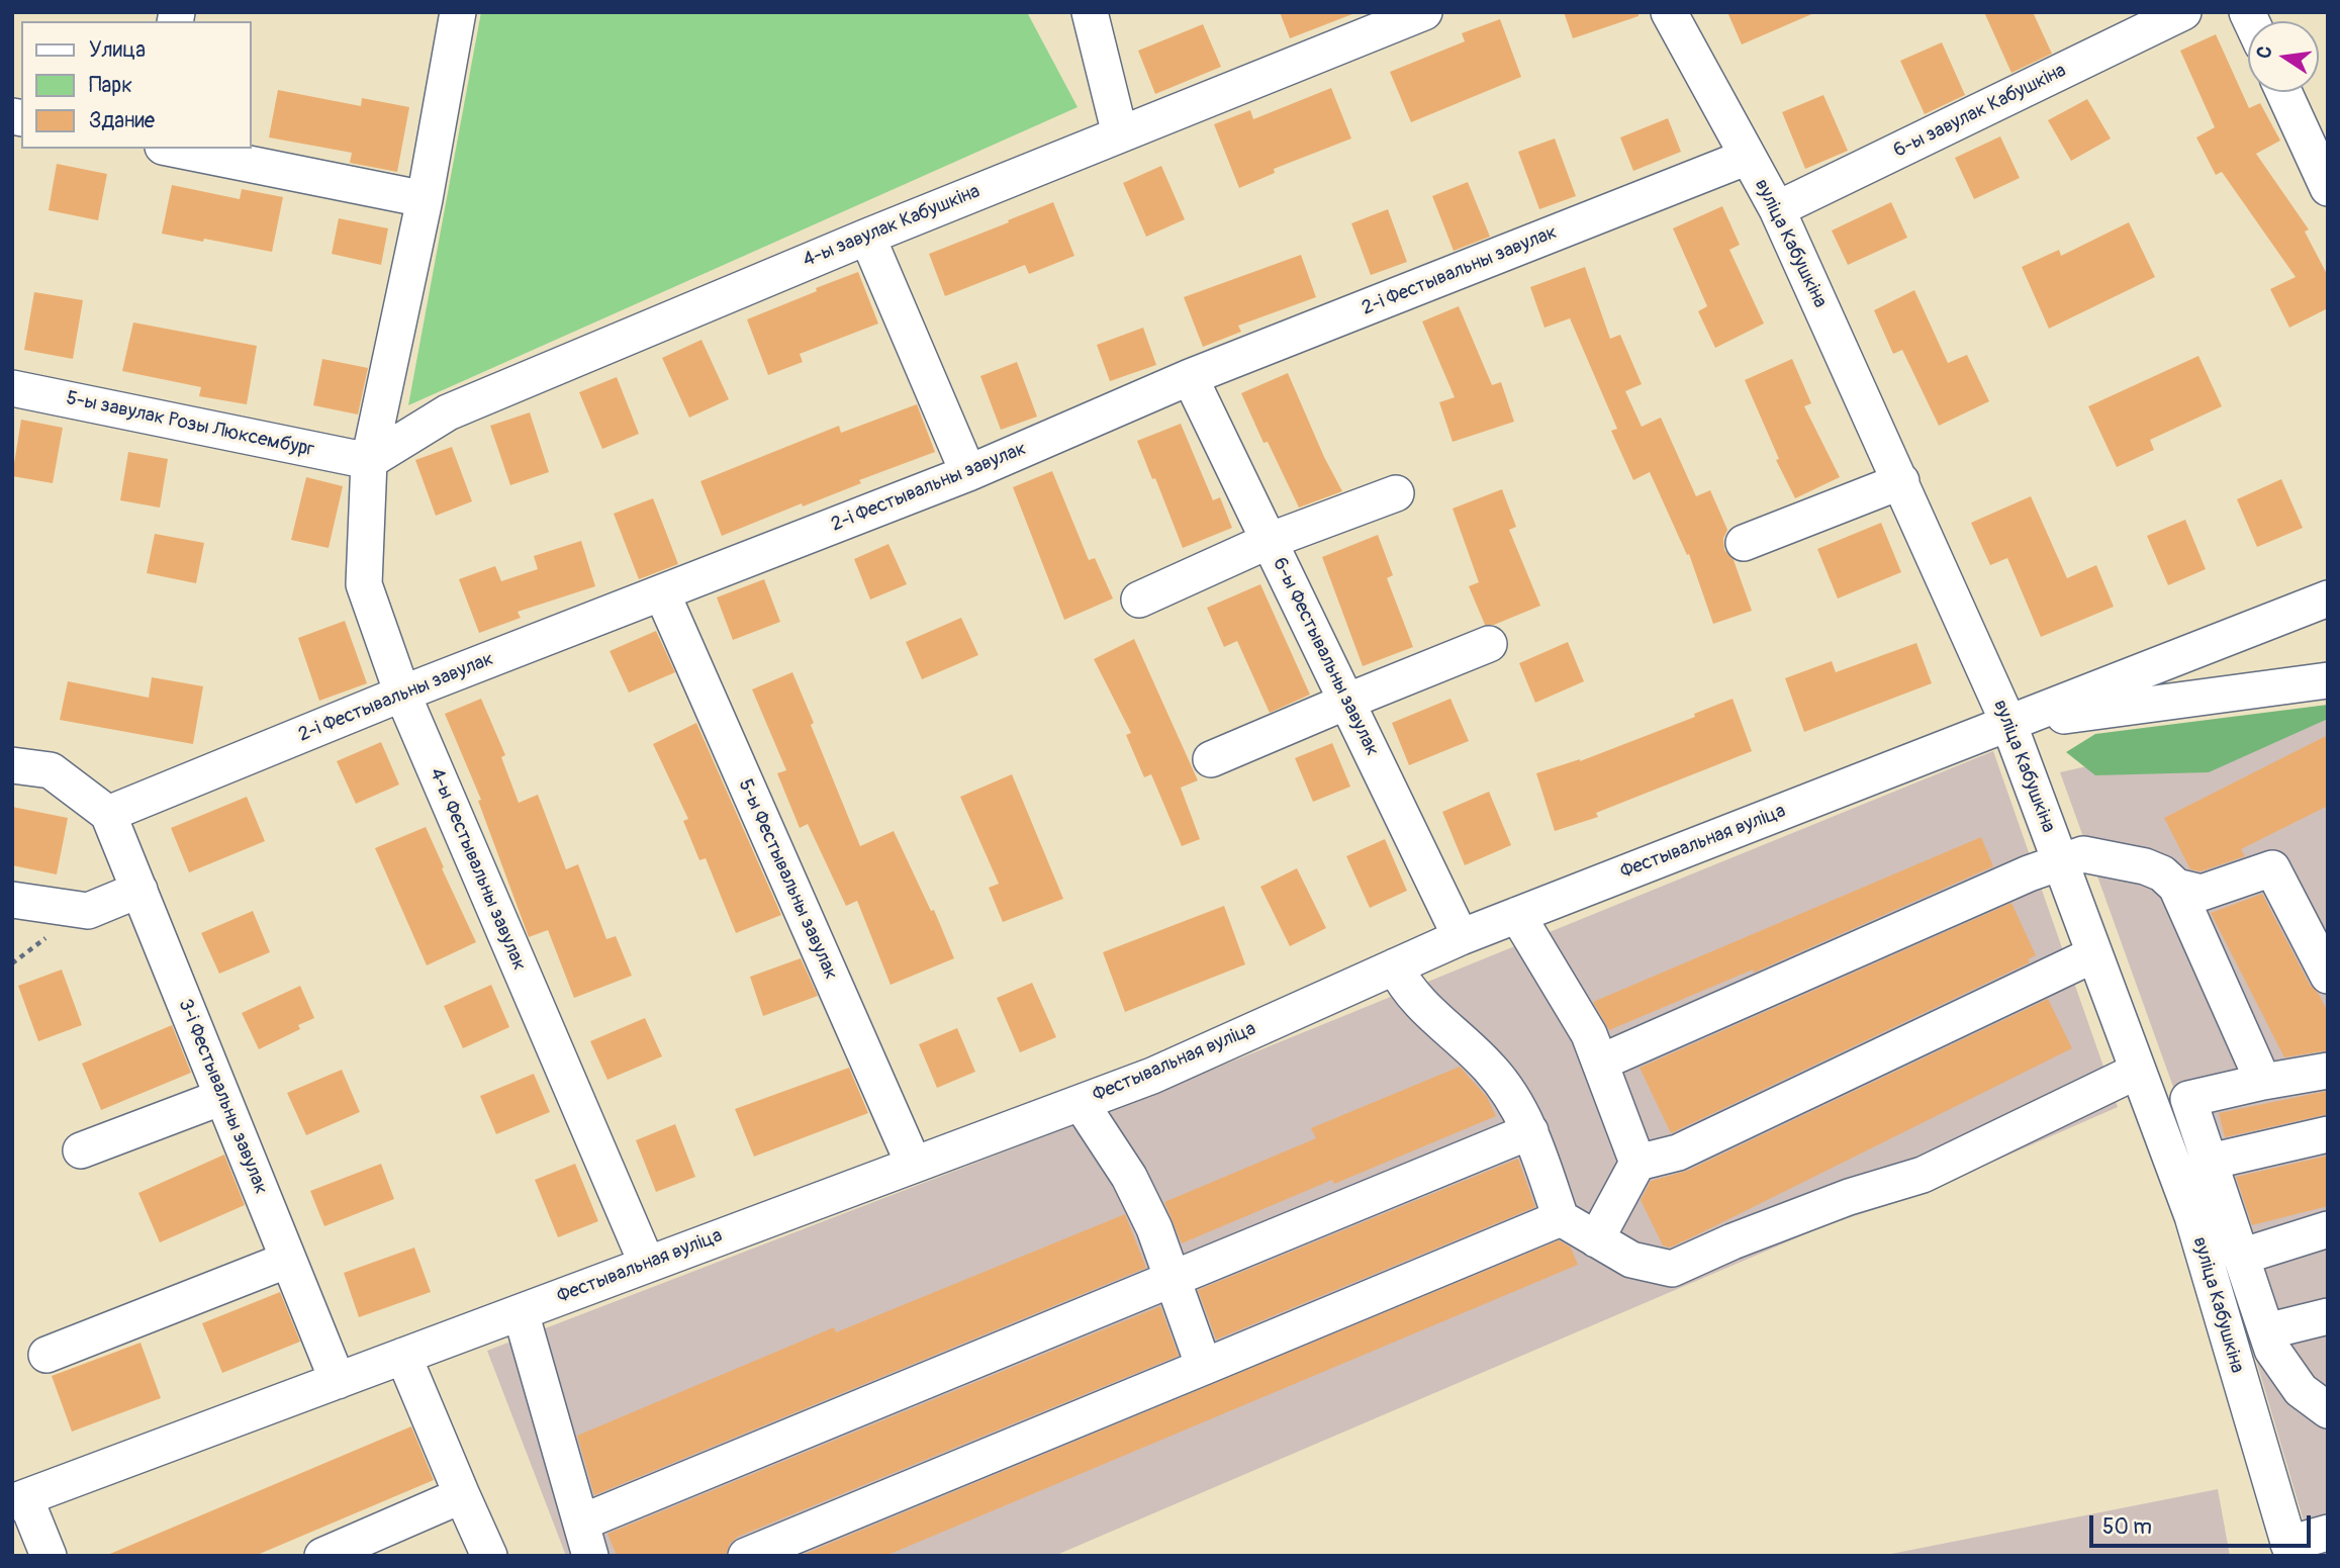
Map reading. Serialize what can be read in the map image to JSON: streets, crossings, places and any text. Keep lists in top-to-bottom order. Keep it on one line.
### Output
{"streets":{"street":["6-ы завулак Кабушкіна","4-ы завулак Кабушкіна","вуліца Кабушкіна","2-і Фестывальны завулак","5-ы завулак Розы Люксембург","6-ы Фестывальны завулак","Фестывальная вуліца","4-ы Фестывальны завулак","5-ы Фестывальны завулак","3-і Фестывальны завулак"]},"crossings":[["6-ы завулак Кабушкіна","вуліца Кабушкіна"],["4-ы завулак Кабушкіна","5-ы завулак Розы Люксембург"],["4-ы завулак Кабушкіна","4-ы Фестывальны завулак"],["вуліца Кабушкіна","2-і Фестывальны завулак"],["вуліца Кабушкіна","Фестывальная вуліца"],["2-і Фестывальны завулак","6-ы Фестывальны завулак"],["2-і Фестывальны завулак","4-ы Фестывальны завулак"],["2-і Фестывальны завулак","5-ы Фестывальны завулак"],["2-і Фестывальны завулак","3-і Фестывальны завулак"],["5-ы завулак Розы Люксембург","4-ы Фестывальны завулак"],["6-ы Фестывальны завулак","Фестывальная вуліца"],["Фестывальная вуліца","4-ы Фестывальны завулак"],["Фестывальная вуліца","5-ы Фестывальны завулак"],["Фестывальная вуліца","3-і Фестывальны завулак"]],"legend":["Улица","Парк","Здание"],"scale_bar":"50 m","north":"left"}
